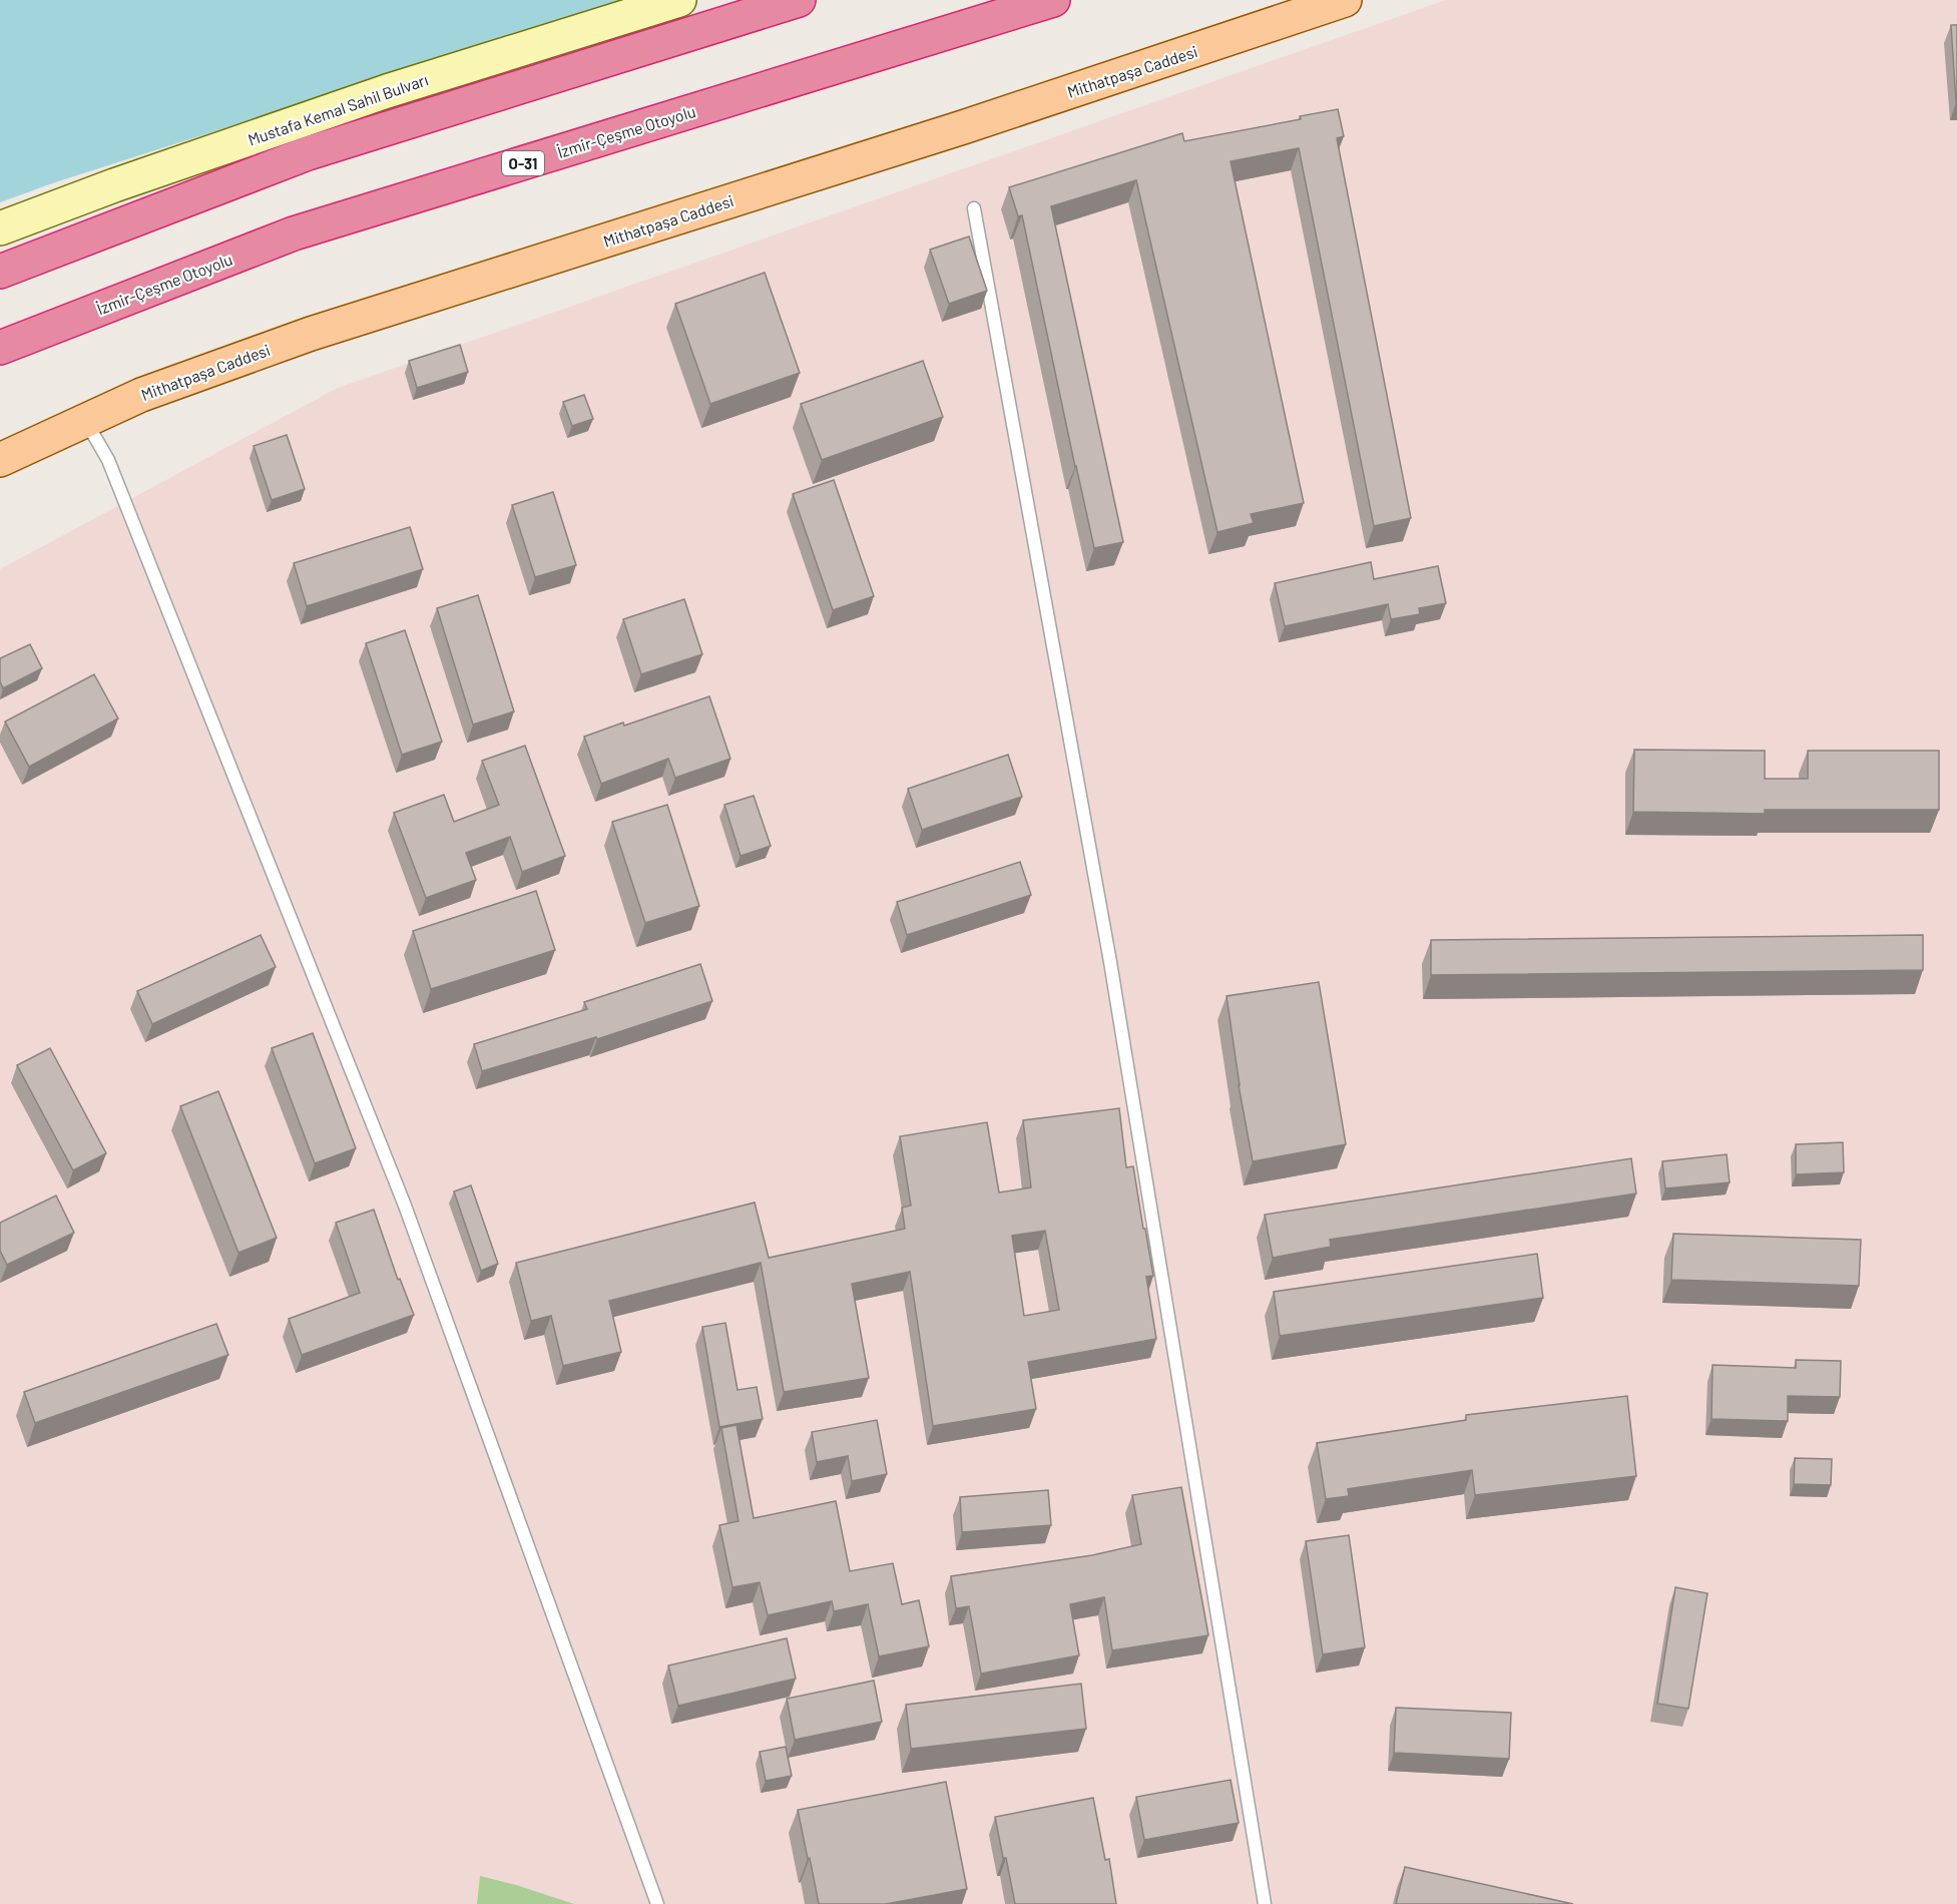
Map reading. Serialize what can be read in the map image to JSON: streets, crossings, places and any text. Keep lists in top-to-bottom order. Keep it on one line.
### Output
{"streets":{"highway":["İzmir-Çeşme Otoyolu","O-31"],"main road":["Mithatpaşa Caddesi","Mustafa Kemal Sahil Bulvarı"]}}
